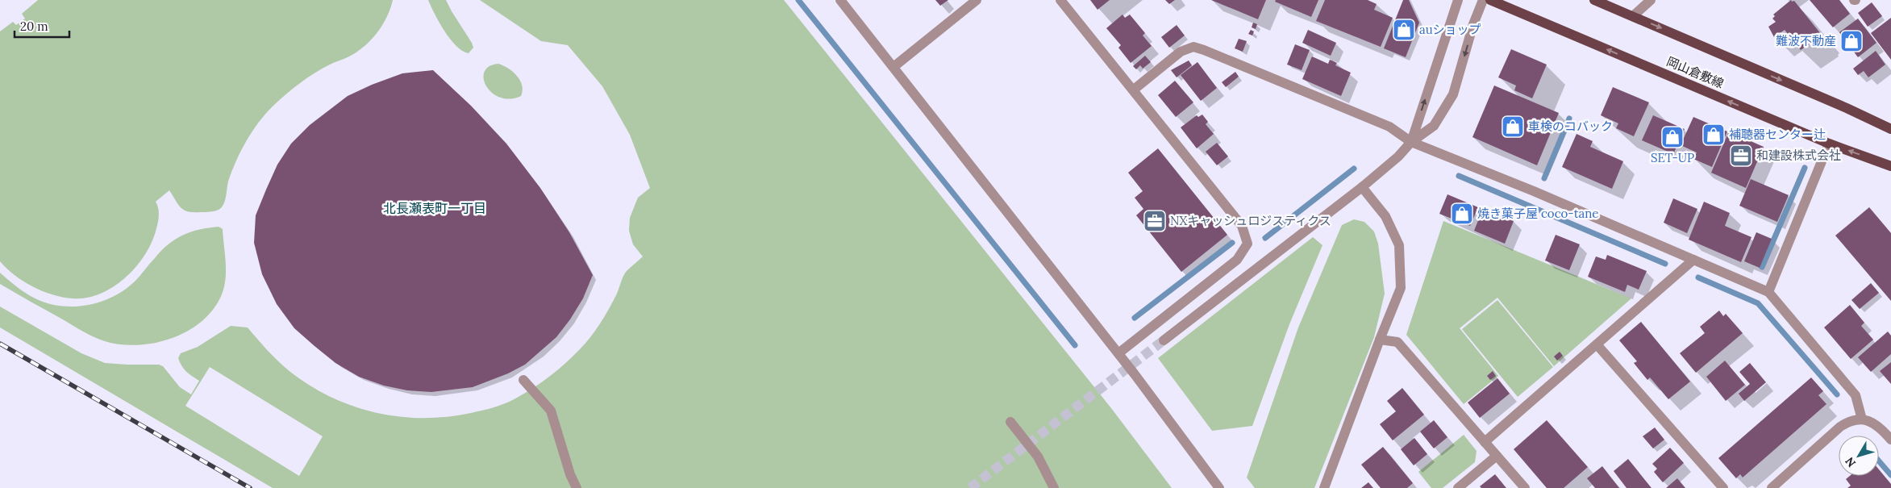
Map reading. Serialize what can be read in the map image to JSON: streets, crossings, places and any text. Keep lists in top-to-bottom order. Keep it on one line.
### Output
{"streets":{"main road":["岡山倉敷線"]},"districts":["北長瀬表町一丁目"],"places":{"shop":["auショップ","難波不動産","車検のコバック","補聴器センター辻","SET-UP","焼き菓子屋 coco-tane"],"office":["和建設株式会社","NXキャッシュロジスティクス"]},"scale_bar":"20 m","north":"bottom left"}
